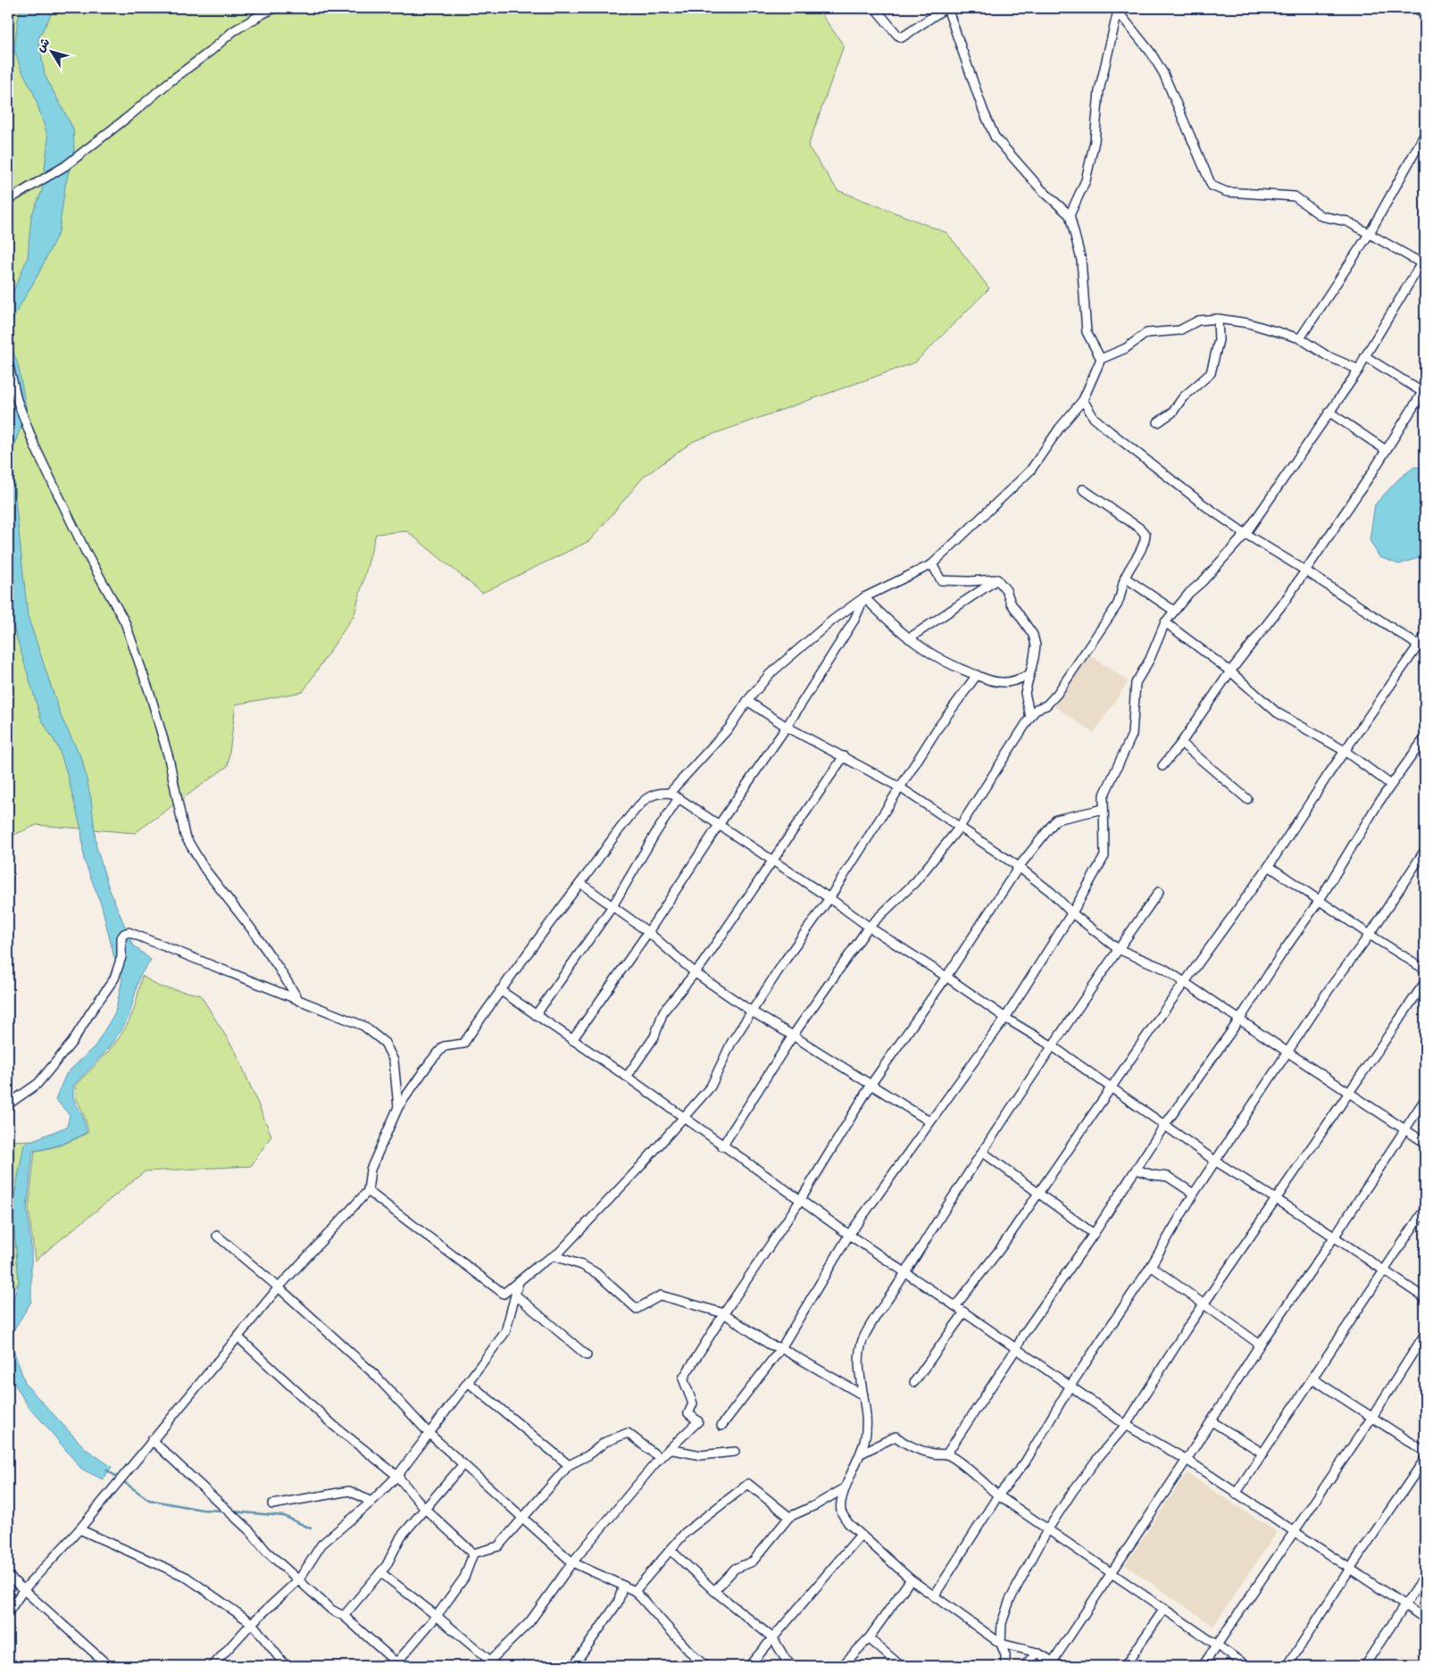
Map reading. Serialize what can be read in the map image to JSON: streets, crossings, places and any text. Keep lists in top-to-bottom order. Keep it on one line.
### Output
{"north":"top left"}
